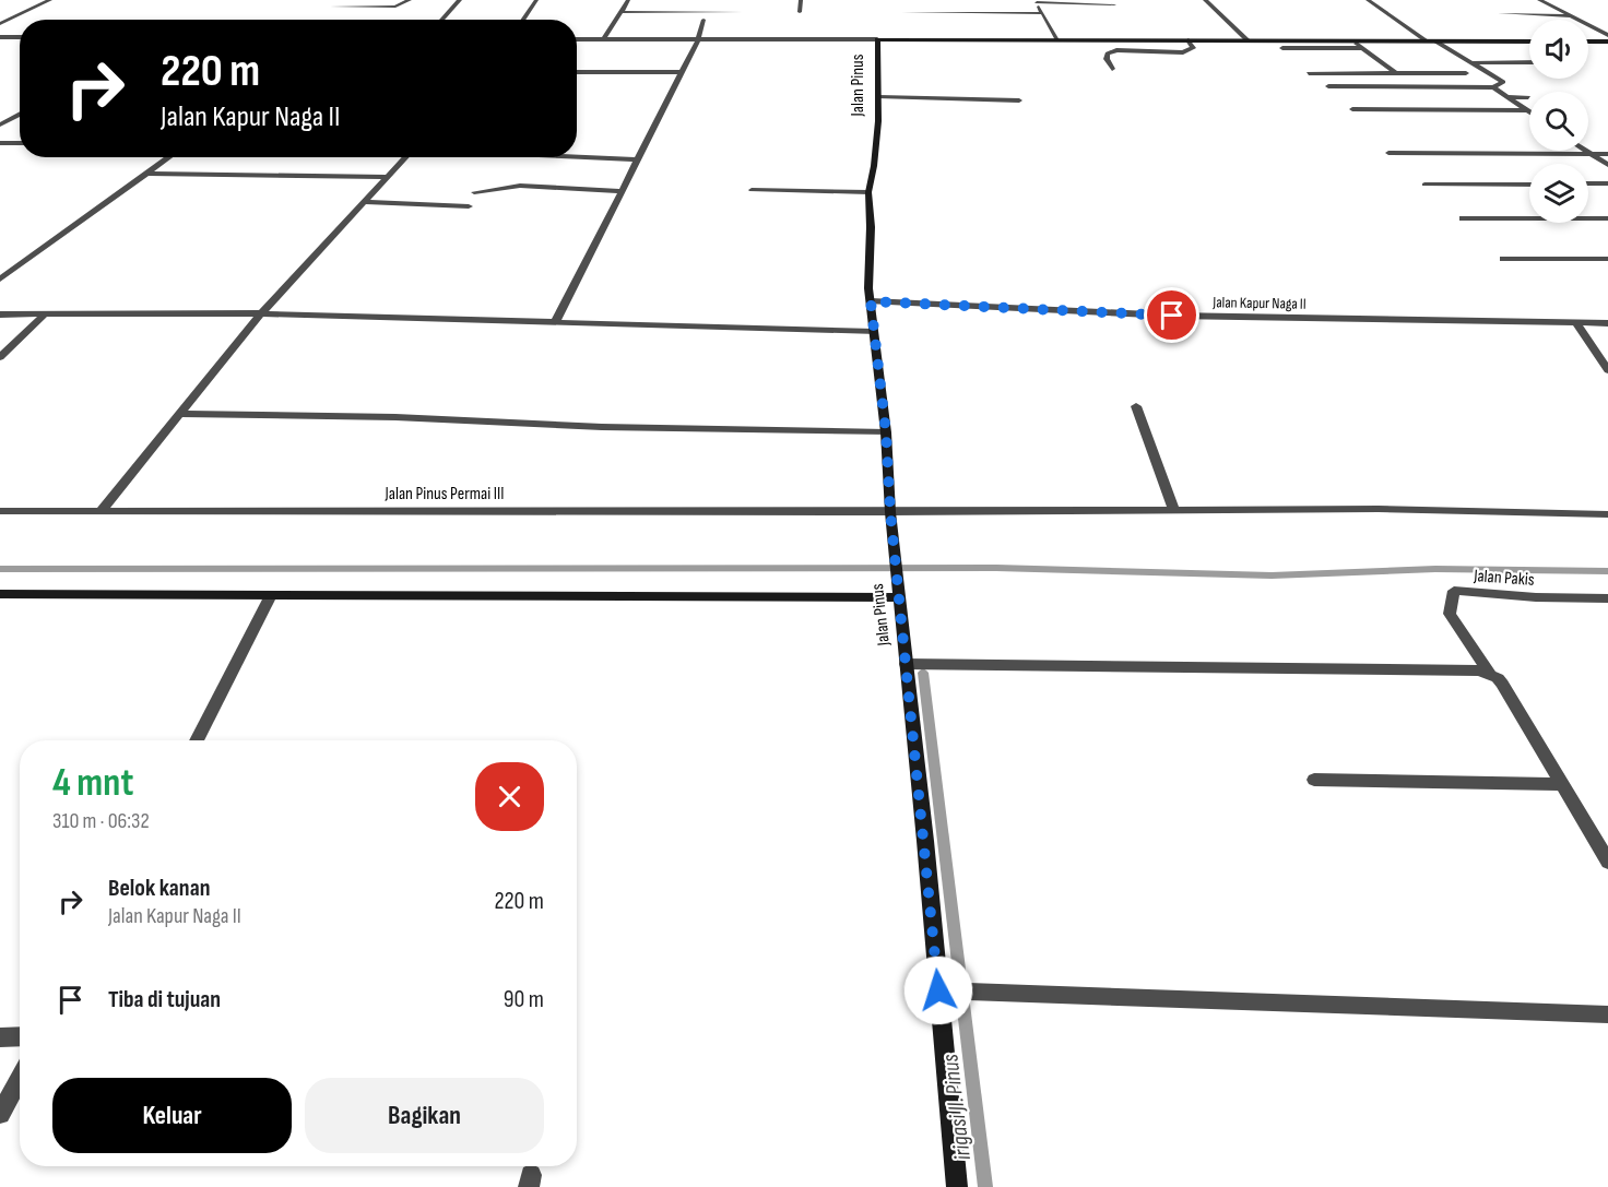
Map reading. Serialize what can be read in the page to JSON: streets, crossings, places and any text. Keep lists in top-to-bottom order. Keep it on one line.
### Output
{"streets":{"street":["Jalan Pinus","Jalan Kapur Naga II","Jalan Pinus Permai III","Jalan Pakis"]},"crossings":[["Jalan Pinus","Jalan Kapur Naga II"],["Jalan Pinus","Jalan Pinus Permai III"]],"water":["irigasi Jl. Pinus"],"page":{"turn":["220 m","Jalan Kapur Naga II"],"heading":["4 mnt","310 m · 06:32"],"list":[{"name":"Belok kanan","note":"Jalan Kapur Naga II","value":"220 m"},{"name":"Tiba di tujuan","value":"90 m"}],"buttons":["Keluar","Bagikan"]}}
